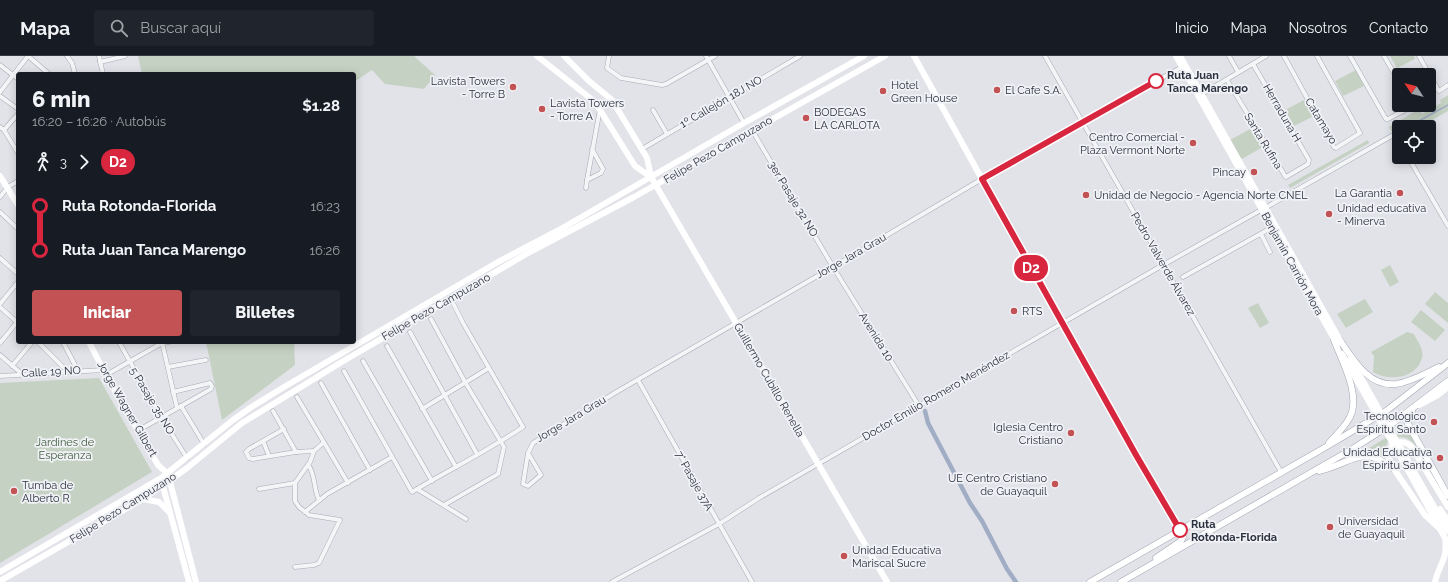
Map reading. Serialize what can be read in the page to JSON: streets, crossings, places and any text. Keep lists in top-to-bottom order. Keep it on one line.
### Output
{"streets":{"main road":["Felipe Pezo Campuzano","Benjamín Carrión Mora","Guillermo Cubillo Renella","Jorge Wagner Gilbert"],"street":["1º Callejón 18J NO","Herraduna H","Catamayo","Santa Rufina","3er Pasaje 32 NO","Jorge Jara Grau","Pedro Valverde Álvarez","Avenida 10","Calle 19 NO","Doctor Emilio Romero Menéndez","5 Pasaje 35 NO","7° Pasaje 37A"]},"crossings":[["1º Callejón 18J NO","Guillermo Cubillo Renella"],["Herraduna H","Santa Rufina"],["Felipe Pezo Campuzano","3er Pasaje 32 NO"],["Felipe Pezo Campuzano","Guillermo Cubillo Renella"],["Felipe Pezo Campuzano","5 Pasaje 35 NO"],["Felipe Pezo Campuzano","Jorge Wagner Gilbert"],["3er Pasaje 32 NO","Jorge Jara Grau"],["3er Pasaje 32 NO","Avenida 10"],["Jorge Jara Grau","Pedro Valverde Álvarez"],["Jorge Jara Grau","Benjamín Carrión Mora"],["Jorge Jara Grau","Avenida 10"],["Jorge Jara Grau","Guillermo Cubillo Renella"],["Jorge Jara Grau","7° Pasaje 37A"],["Pedro Valverde Álvarez","Doctor Emilio Romero Menéndez"],["Benjamín Carrión Mora","Doctor Emilio Romero Menéndez"],["Avenida 10","Doctor Emilio Romero Menéndez"],["Calle 19 NO","5 Pasaje 35 NO"],["Calle 19 NO","Jorge Wagner Gilbert"],["Guillermo Cubillo Renella","Doctor Emilio Romero Menéndez"],["Doctor Emilio Romero Menéndez","7° Pasaje 37A"]],"parks":["Jardines de Esperanza"],"places":["Ruta Juan Tanca Marengo","Lavista Towers - Torre B","El Cafe S.A.","Hotel Green House","Lavista Towers - Torre A","BODEGAS LA CARLOTA","Centro Comercial - Plaza Vermont Norte","Pincay","La Garantia","Unidad de Negocio - Agencia Norte CNEL","Unidad educativa - Minerva","RTS","Tecnológico Espíritu Santo","Iglesia Centro Cristiano","Unidad Educativa Espíritu Santo","UE Centro Cristiano de Guayaquil","Tumba de Alberto R","Universidad de Guayaquil","Ruta Rotonda-Florida","Unidad Educativa Mariscal Sucre"],"lines":["bus line D2"],"north":"top left","page":{"header":"Mapa","search":"Buscar aquí","nav":["Inicio","Mapa","Nosotros","Contacto"],"on_map":"D2","heading":["6 min","16:20 – 16:26 · Autobús","$1.28"],"legs":["3","D2"],"list":[{"name":"Ruta Rotonda-Florida","value":"16:23"},{"name":"Ruta Juan Tanca Marengo","value":"16:26"}],"buttons":["Iniciar","Billetes"]}}
